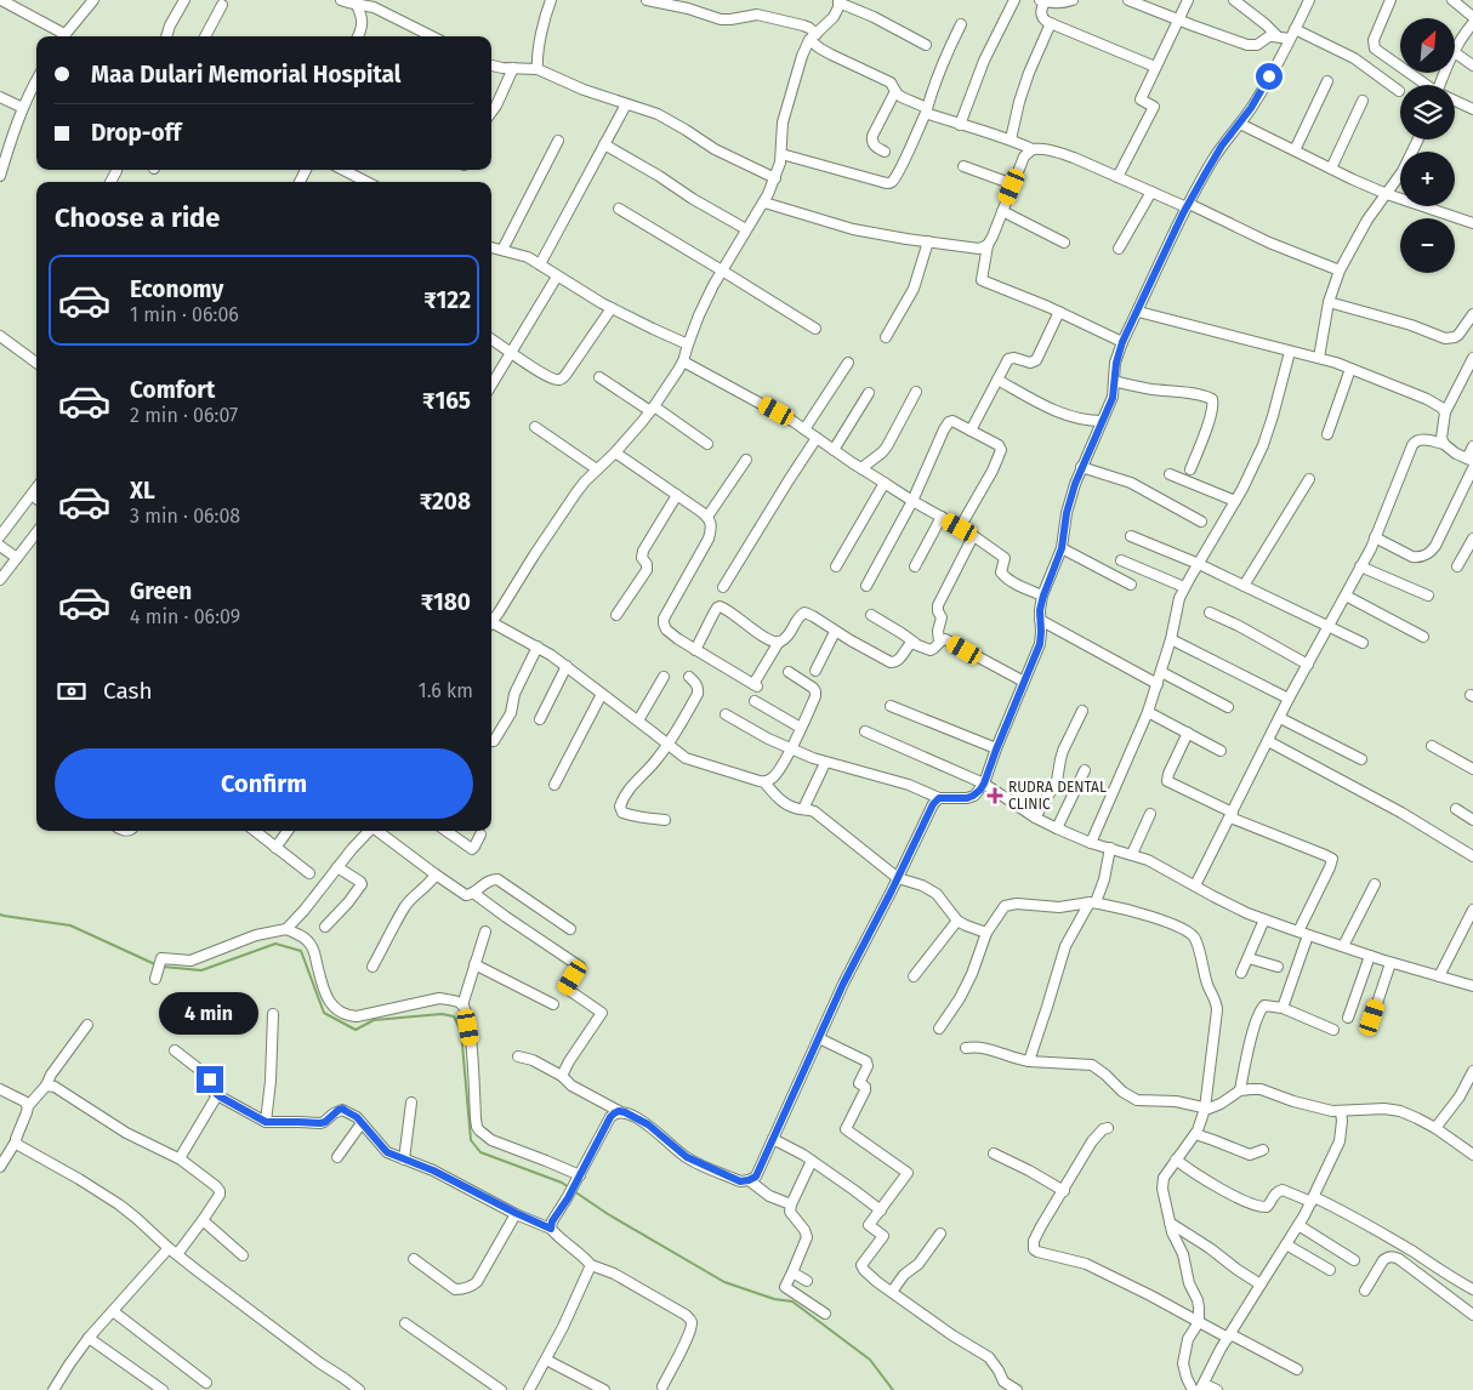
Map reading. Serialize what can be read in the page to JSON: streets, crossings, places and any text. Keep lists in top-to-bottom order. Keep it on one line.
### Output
{"places":{"health":["RUDRA DENTAL CLINIC"]},"north":"top right","page":{"map_buttons":["+","−"],"banner":["Maa Dulari Memorial Hospital","Drop-off"],"heading":"Choose a ride","list":[{"name":"Economy","note":"1 min · 06:06","value":"₹122"},{"name":"Comfort","note":"2 min · 06:07","value":"₹165"},{"name":"XL","note":"3 min · 06:08","value":"₹208"},{"name":"Green","note":"4 min · 06:09","value":"₹180"}],"pay":["Cash","1.6 km"],"buttons":"Confirm","bubble":"4 min"}}
